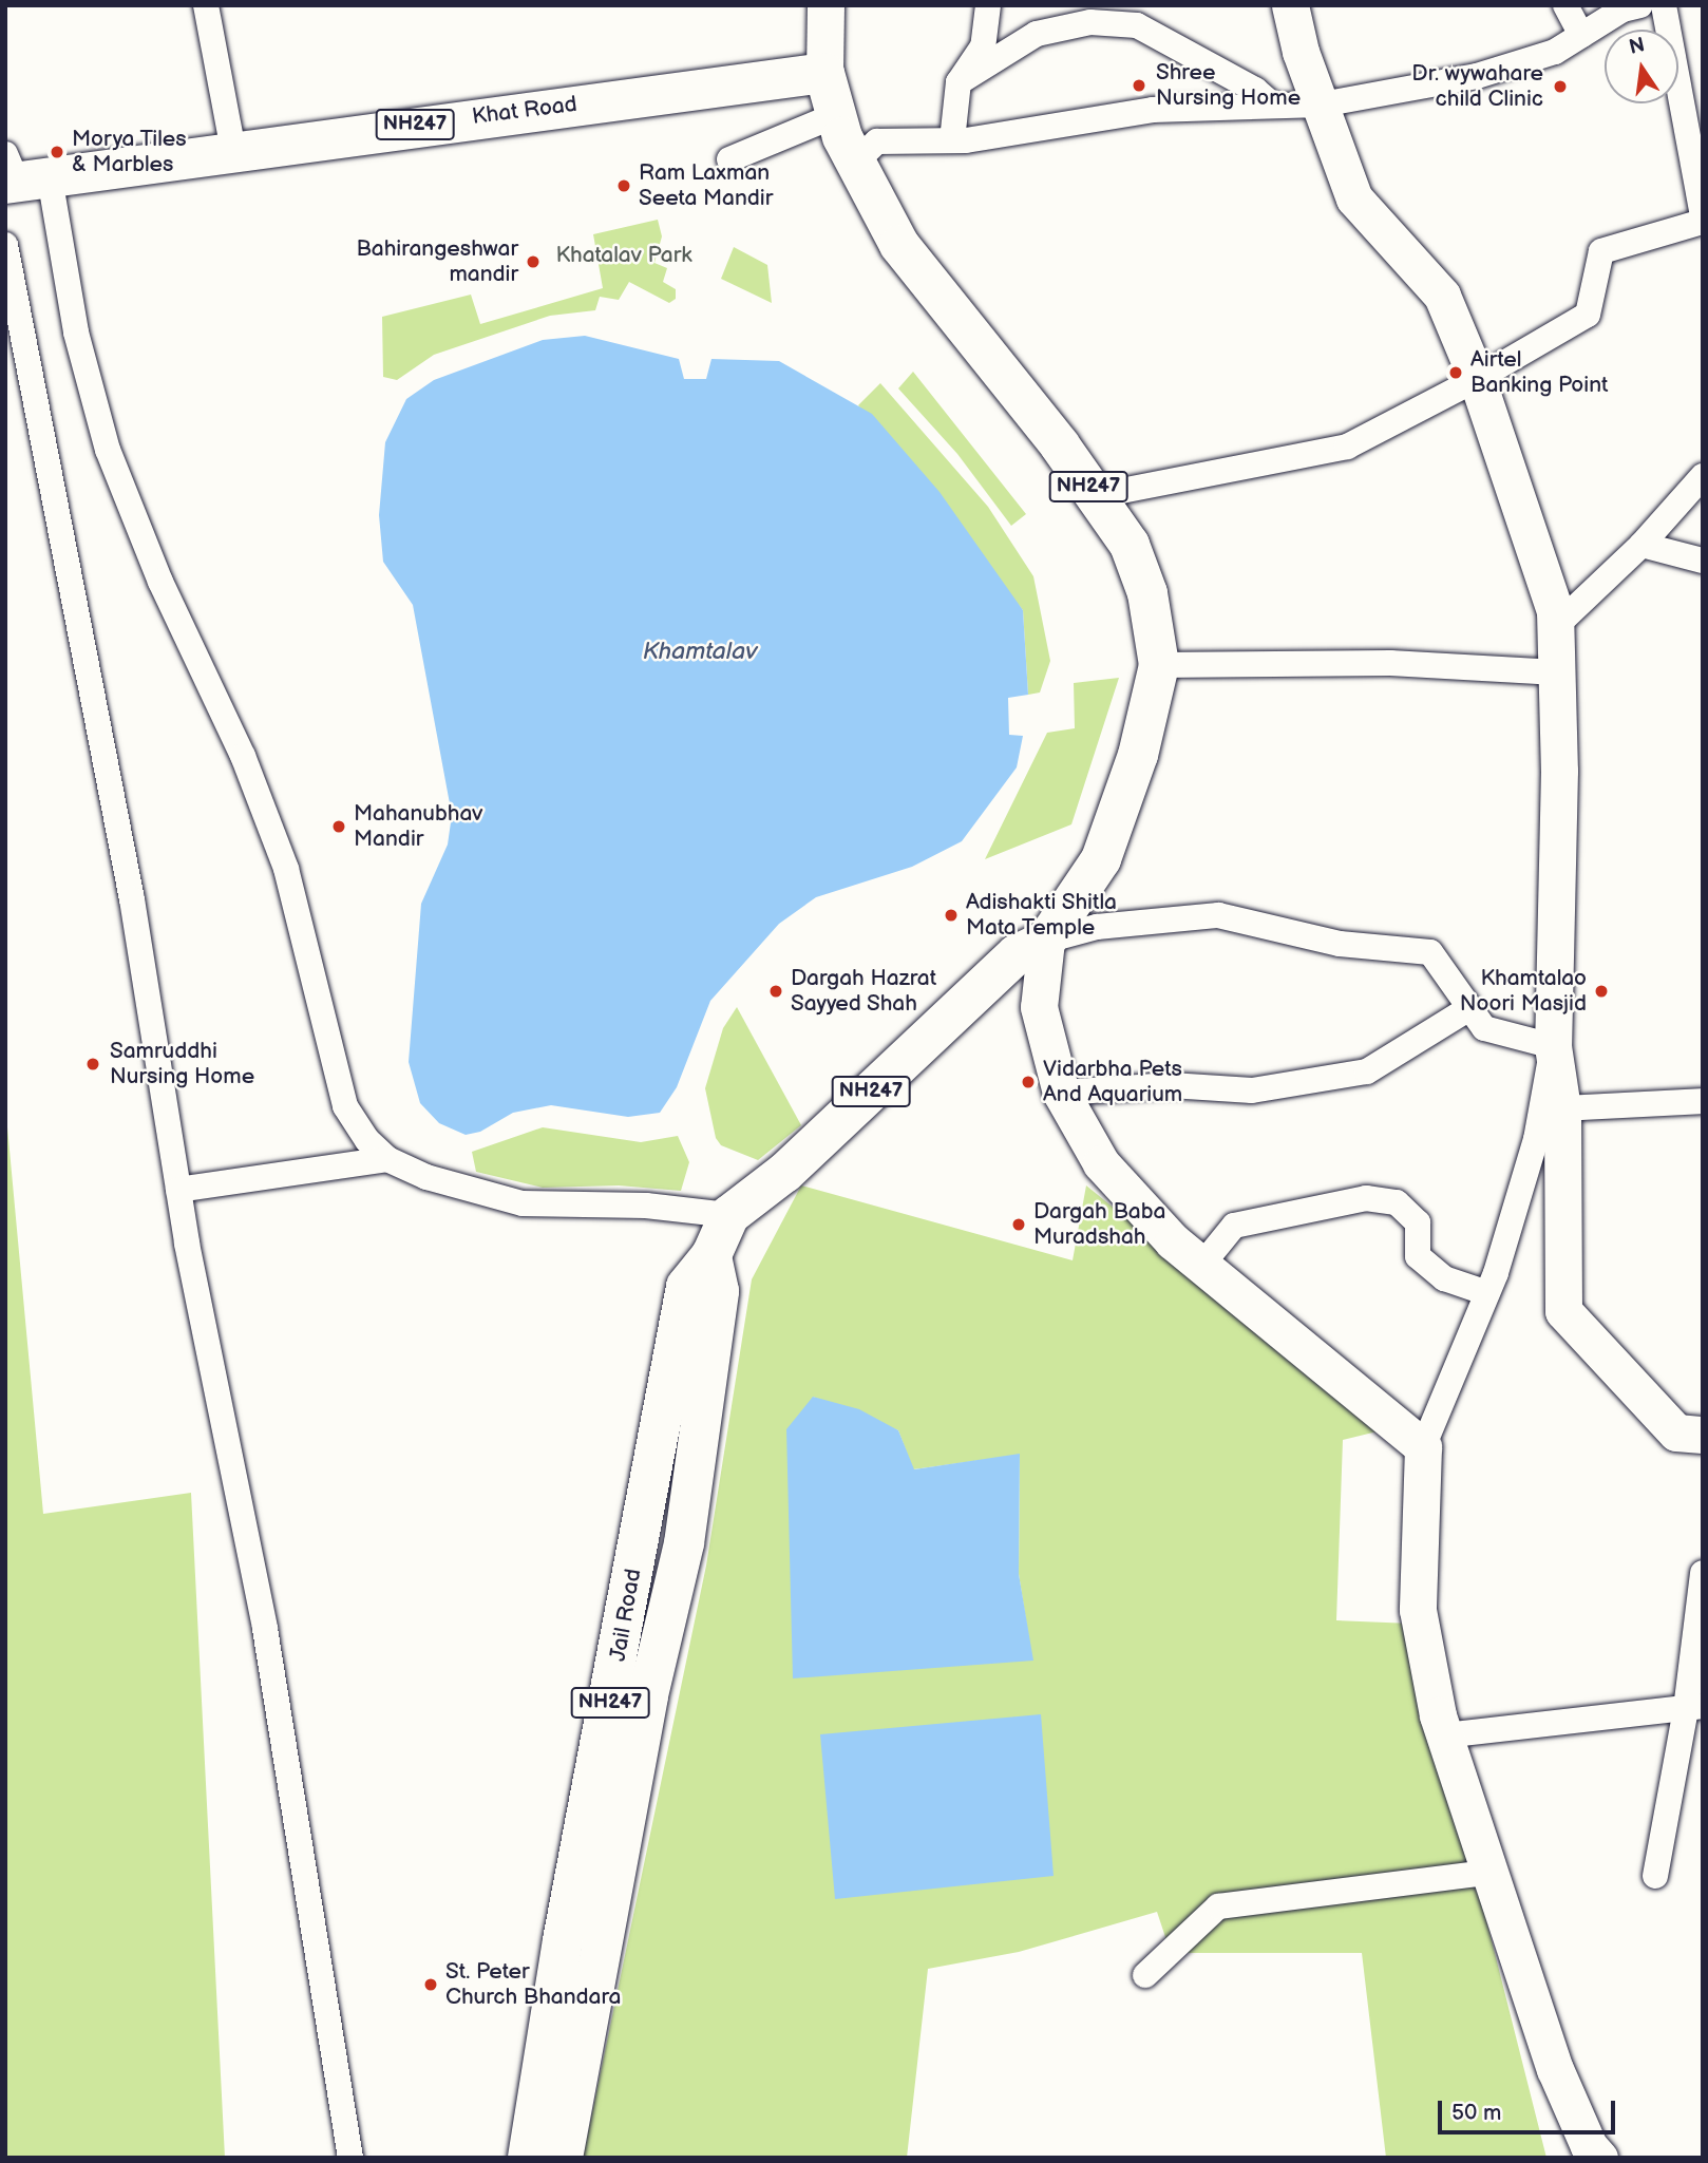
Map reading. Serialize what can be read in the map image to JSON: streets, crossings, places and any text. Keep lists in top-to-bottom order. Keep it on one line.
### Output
{"streets":{"highway":["Khat Road","NH247","Jail Road"]},"crossings":[["Khat Road","NH247"],["NH247","Jail Road"]],"water":["Khamtalav"],"parks":["Khatalav Park"],"places":["Shree Nursing Home","Dr. wywahare child Clinic","Morya Tiles & Marbles","Ram Laxman Seeta Mandir","Bahirangeshwar mandir","Airtel Banking Point","Mahanubhav Mandir","Adishakti Shitla Mata Temple","Dargah Hazrat Sayyed Shah","Khamtalao Noori Masjid","Samruddhi Nursing Home","Vidarbha Pets And Aquarium","Dargah Baba Muradshah","St. Peter Church Bhandara"],"scale_bar":"50 m","north":"top"}
